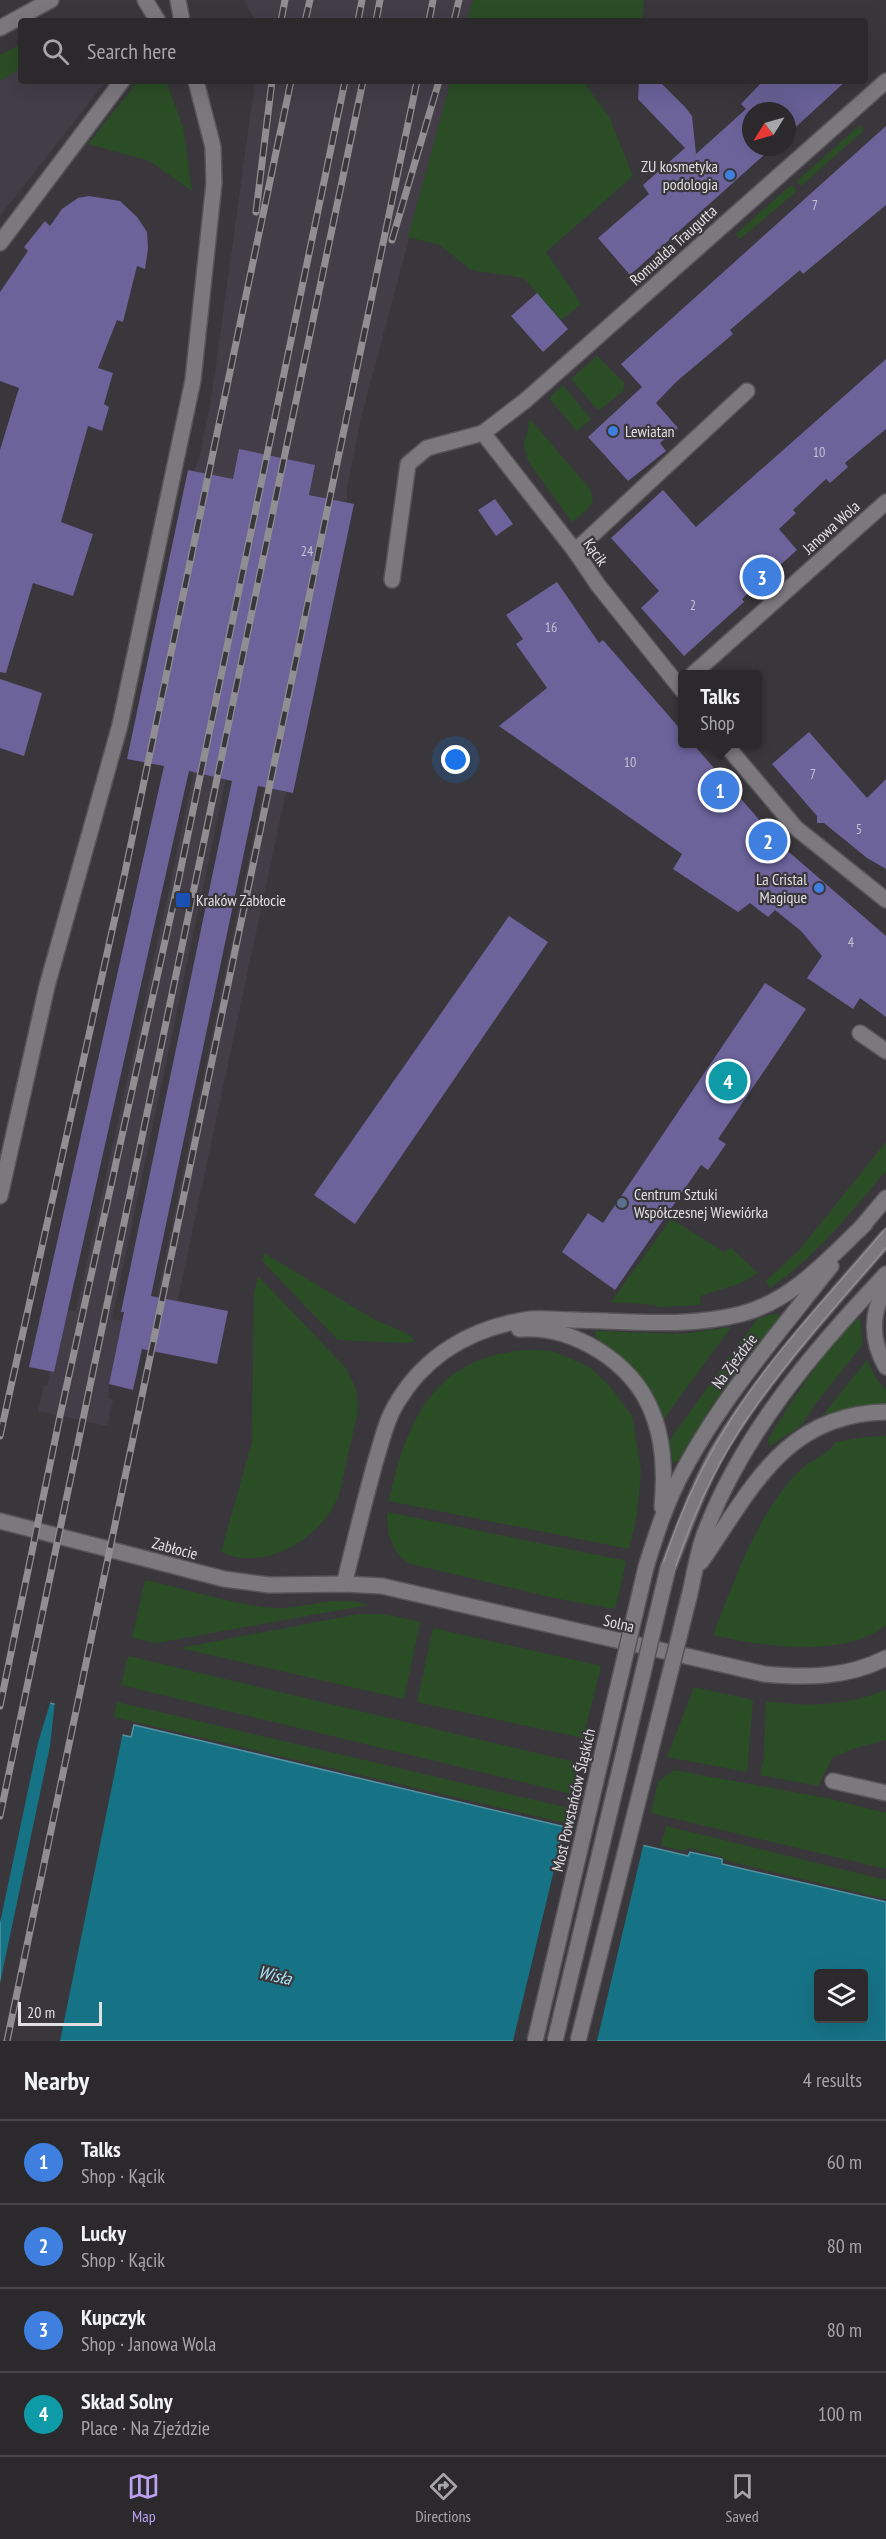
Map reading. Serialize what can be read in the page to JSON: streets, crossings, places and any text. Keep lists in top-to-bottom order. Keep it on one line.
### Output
{"streets":{"street":["Romualda Traugutta","Janowa Wola","Kącik","Na Zjeździe","Zabłocie","Solna","Most Powstańców Śląskich"]},"crossings":[["Romualda Traugutta","Kącik"],["Na Zjeździe","Most Powstańców Śląskich"],["Zabłocie","Solna"]],"water":["Wisła"],"places":{"other":["ZU kosmetyka podologia","Lewiatan","La Cristal Magique","Centrum Sztuki Współczesnej Wiewiórka"],"transit":["Kraków Zabłocie"]},"house_numbers":["7","10","24","2","16","10","7","5","4"],"scale_bar":"20 m","north":"bottom left","page":{"search":"Search here","pins":["3","1","2","4"],"popup":["Talks","Shop"],"scale":"20 m","heading":["Nearby","4 results"],"list":[{"mark":"1","name":"Talks","note":"Shop · Kącik","value":"60 m"},{"mark":"2","name":"Lucky","note":"Shop · Kącik","value":"80 m"},{"mark":"3","name":"Kupczyk","note":"Shop · Janowa Wola","value":"80 m"},{"mark":"4","name":"Skład Solny","note":"Place · Na Zjeździe","value":"100 m"}],"nav":["Map","Directions","Saved"]}}
